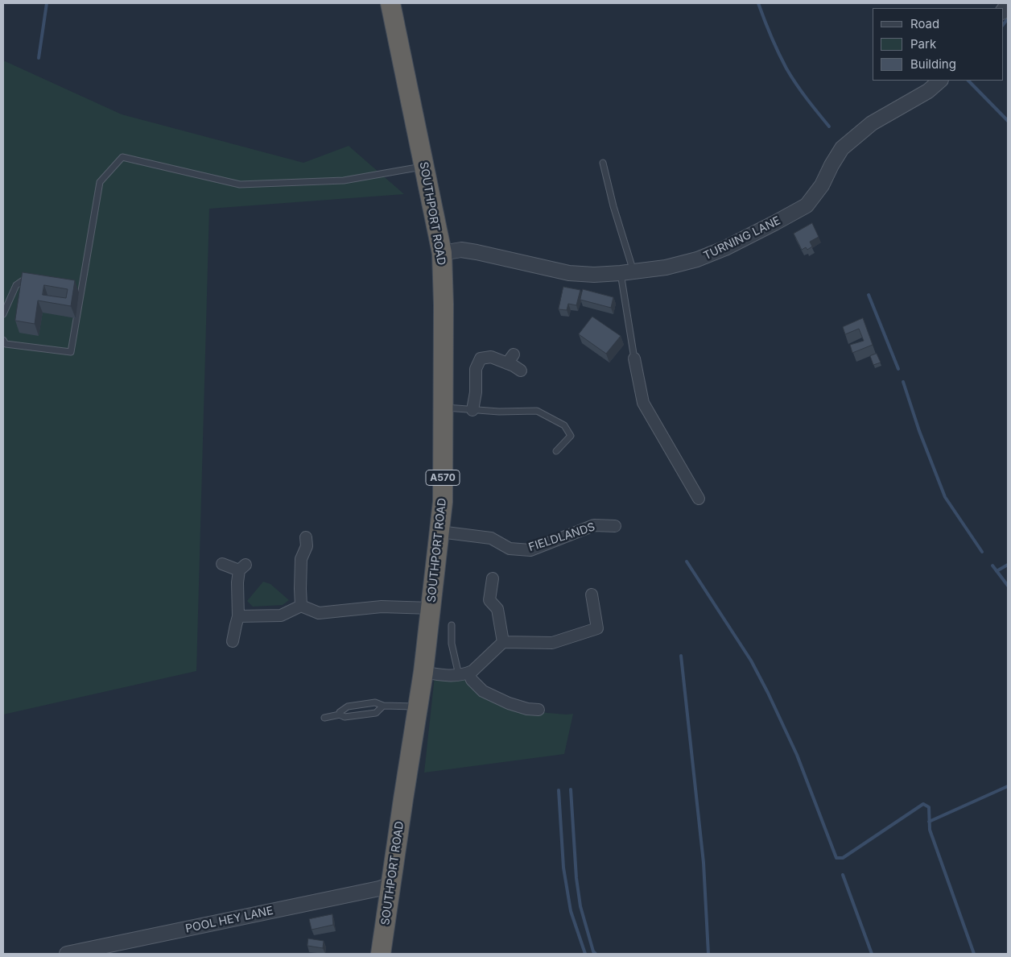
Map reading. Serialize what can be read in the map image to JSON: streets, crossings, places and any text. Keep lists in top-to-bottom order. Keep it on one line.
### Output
{"streets":{"highway":["SOUTHPORT ROAD","A570"],"street":["TURNING LANE","FIELDLANDS","POOL HEY LANE"]},"crossings":[["SOUTHPORT ROAD","TURNING LANE"],["SOUTHPORT ROAD","FIELDLANDS"],["SOUTHPORT ROAD","POOL HEY LANE"]],"legend":["Road","Park","Building"]}
